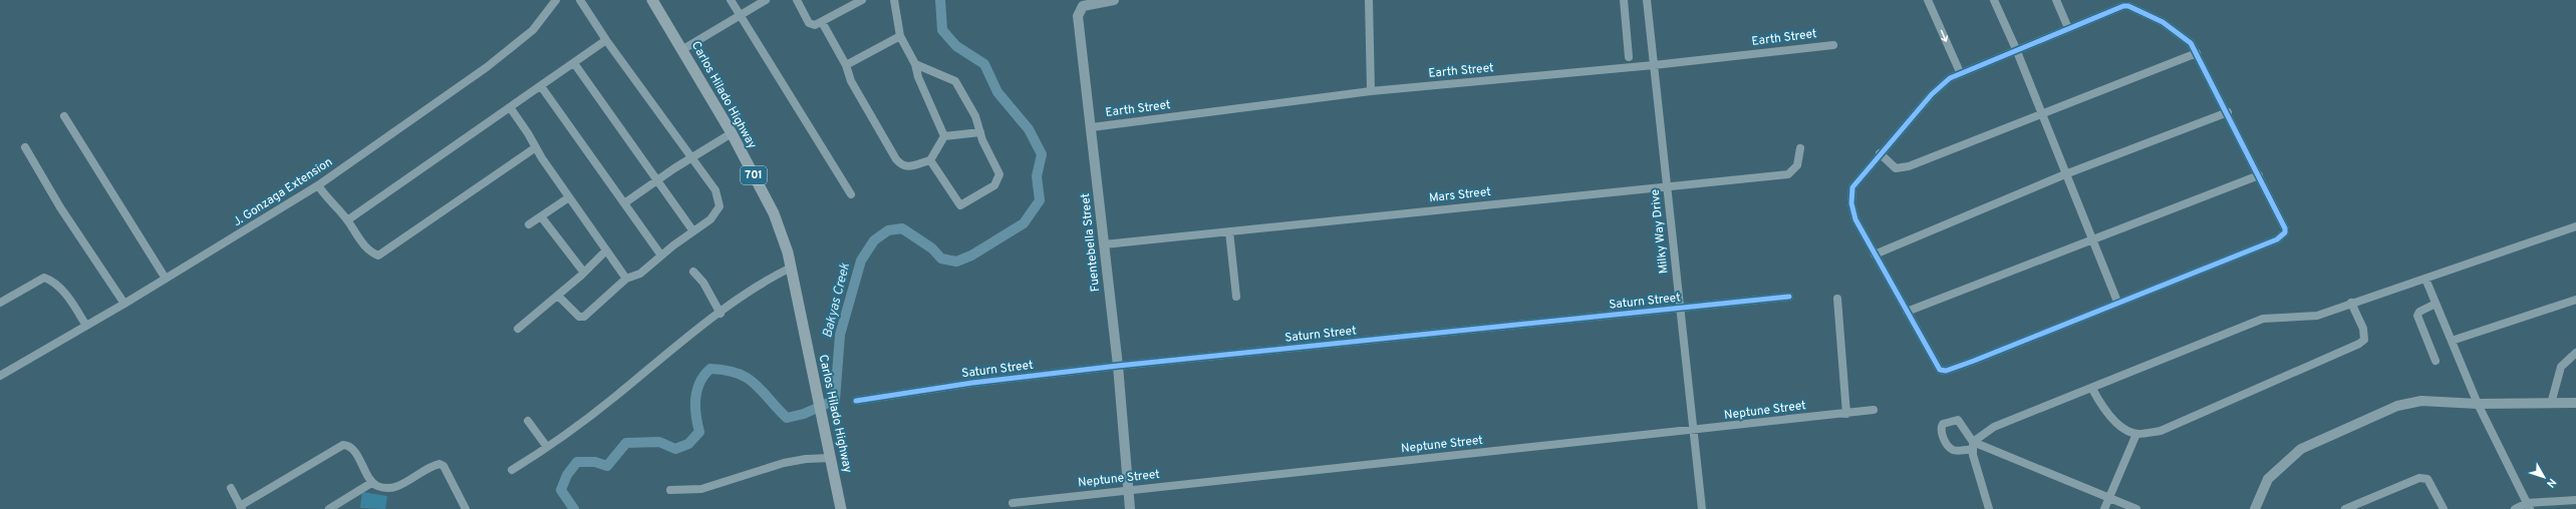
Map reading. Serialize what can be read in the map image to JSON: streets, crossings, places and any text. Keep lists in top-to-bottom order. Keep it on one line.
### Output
{"streets":{"main road":["Carlos Hilado Highway","701"],"street":["Earth Street","J. Gonzaga Extension","Mars Street","Milky Way Drive","Fuentebella Street","Saturn Street","Neptune Street"]},"crossings":[["Earth Street","Milky Way Drive"],["Earth Street","Fuentebella Street"],["Mars Street","Milky Way Drive"],["Mars Street","Fuentebella Street"],["Milky Way Drive","Saturn Street"],["Milky Way Drive","Neptune Street"],["Fuentebella Street","Saturn Street"],["Fuentebella Street","Neptune Street"]],"water":["Bakyas Creek"],"north":"bottom right"}
